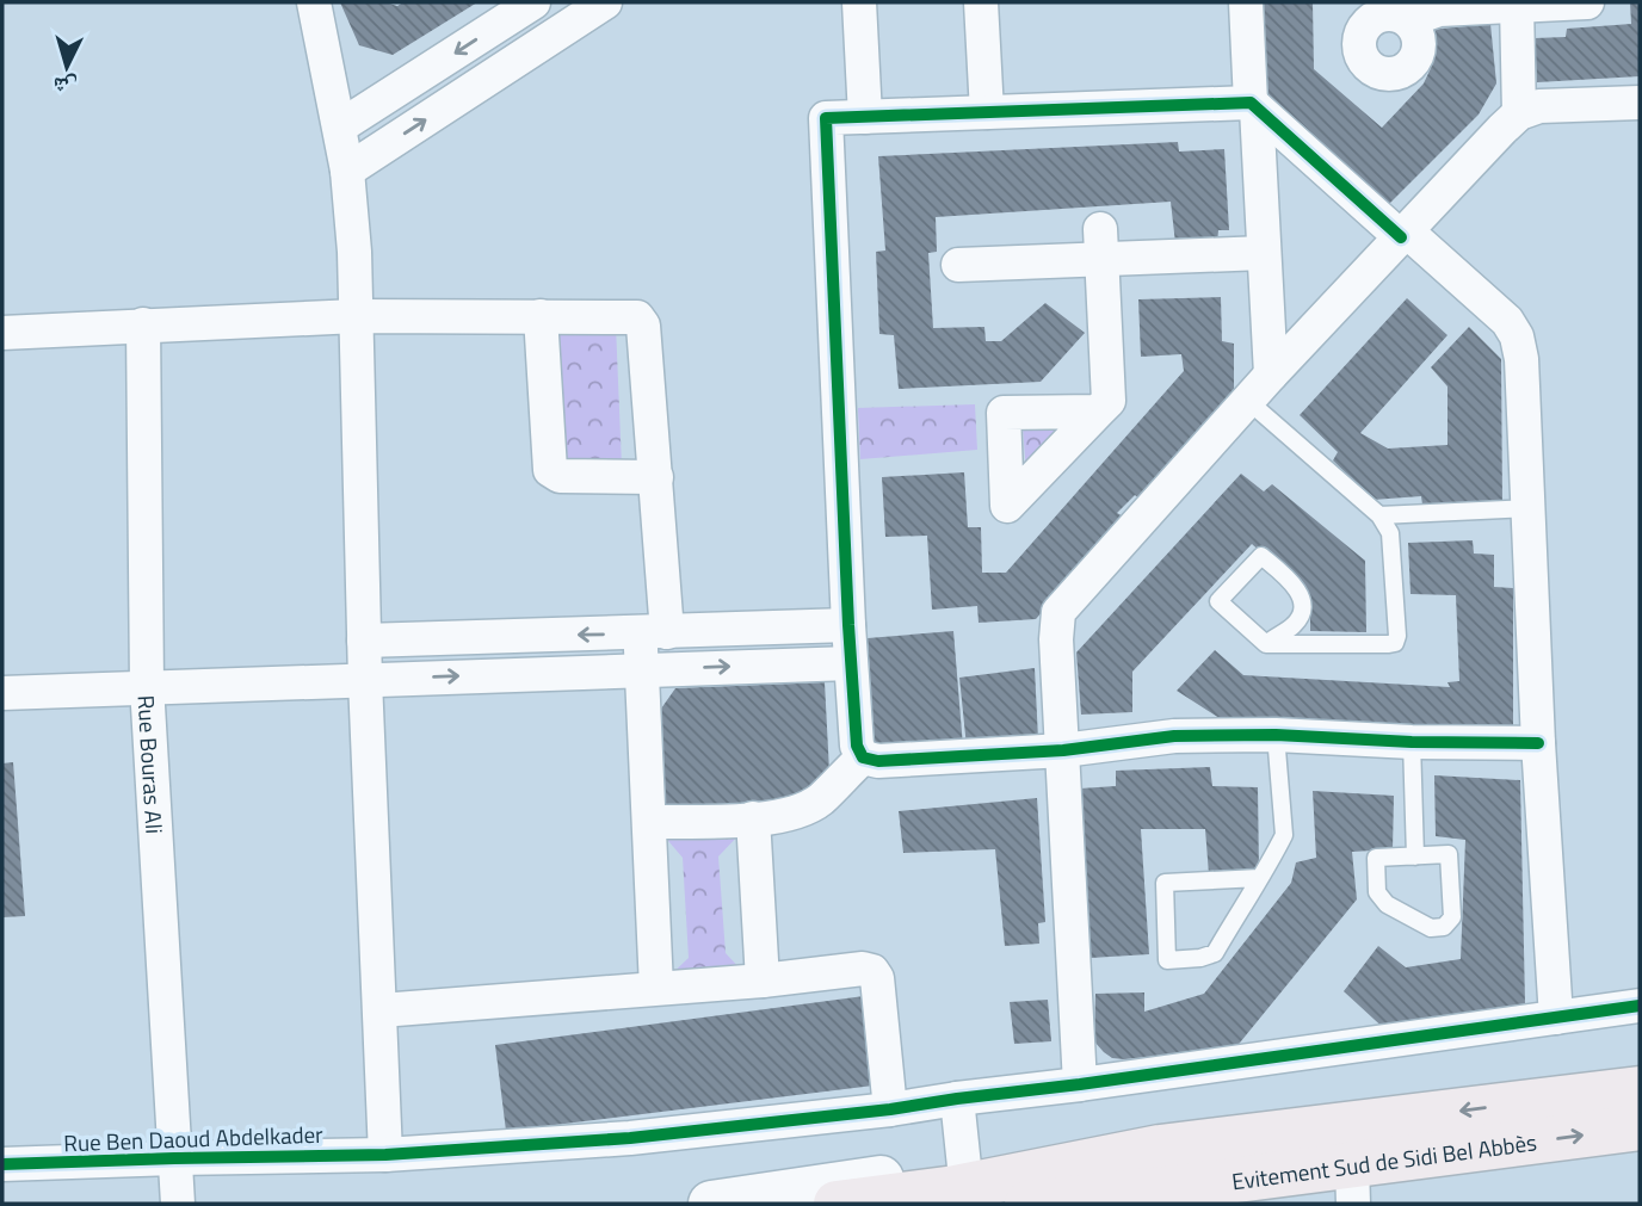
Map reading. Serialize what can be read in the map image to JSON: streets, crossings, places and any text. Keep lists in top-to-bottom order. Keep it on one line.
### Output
{"streets":{"highway":["Evitement Sud de Sidi Bel Abbès"],"street":["Rue Bouras Ali","Rue Ben Daoud Abdelkader"]},"crossings":[["Rue Bouras Ali","Rue Ben Daoud Abdelkader"]],"north":"bottom"}
